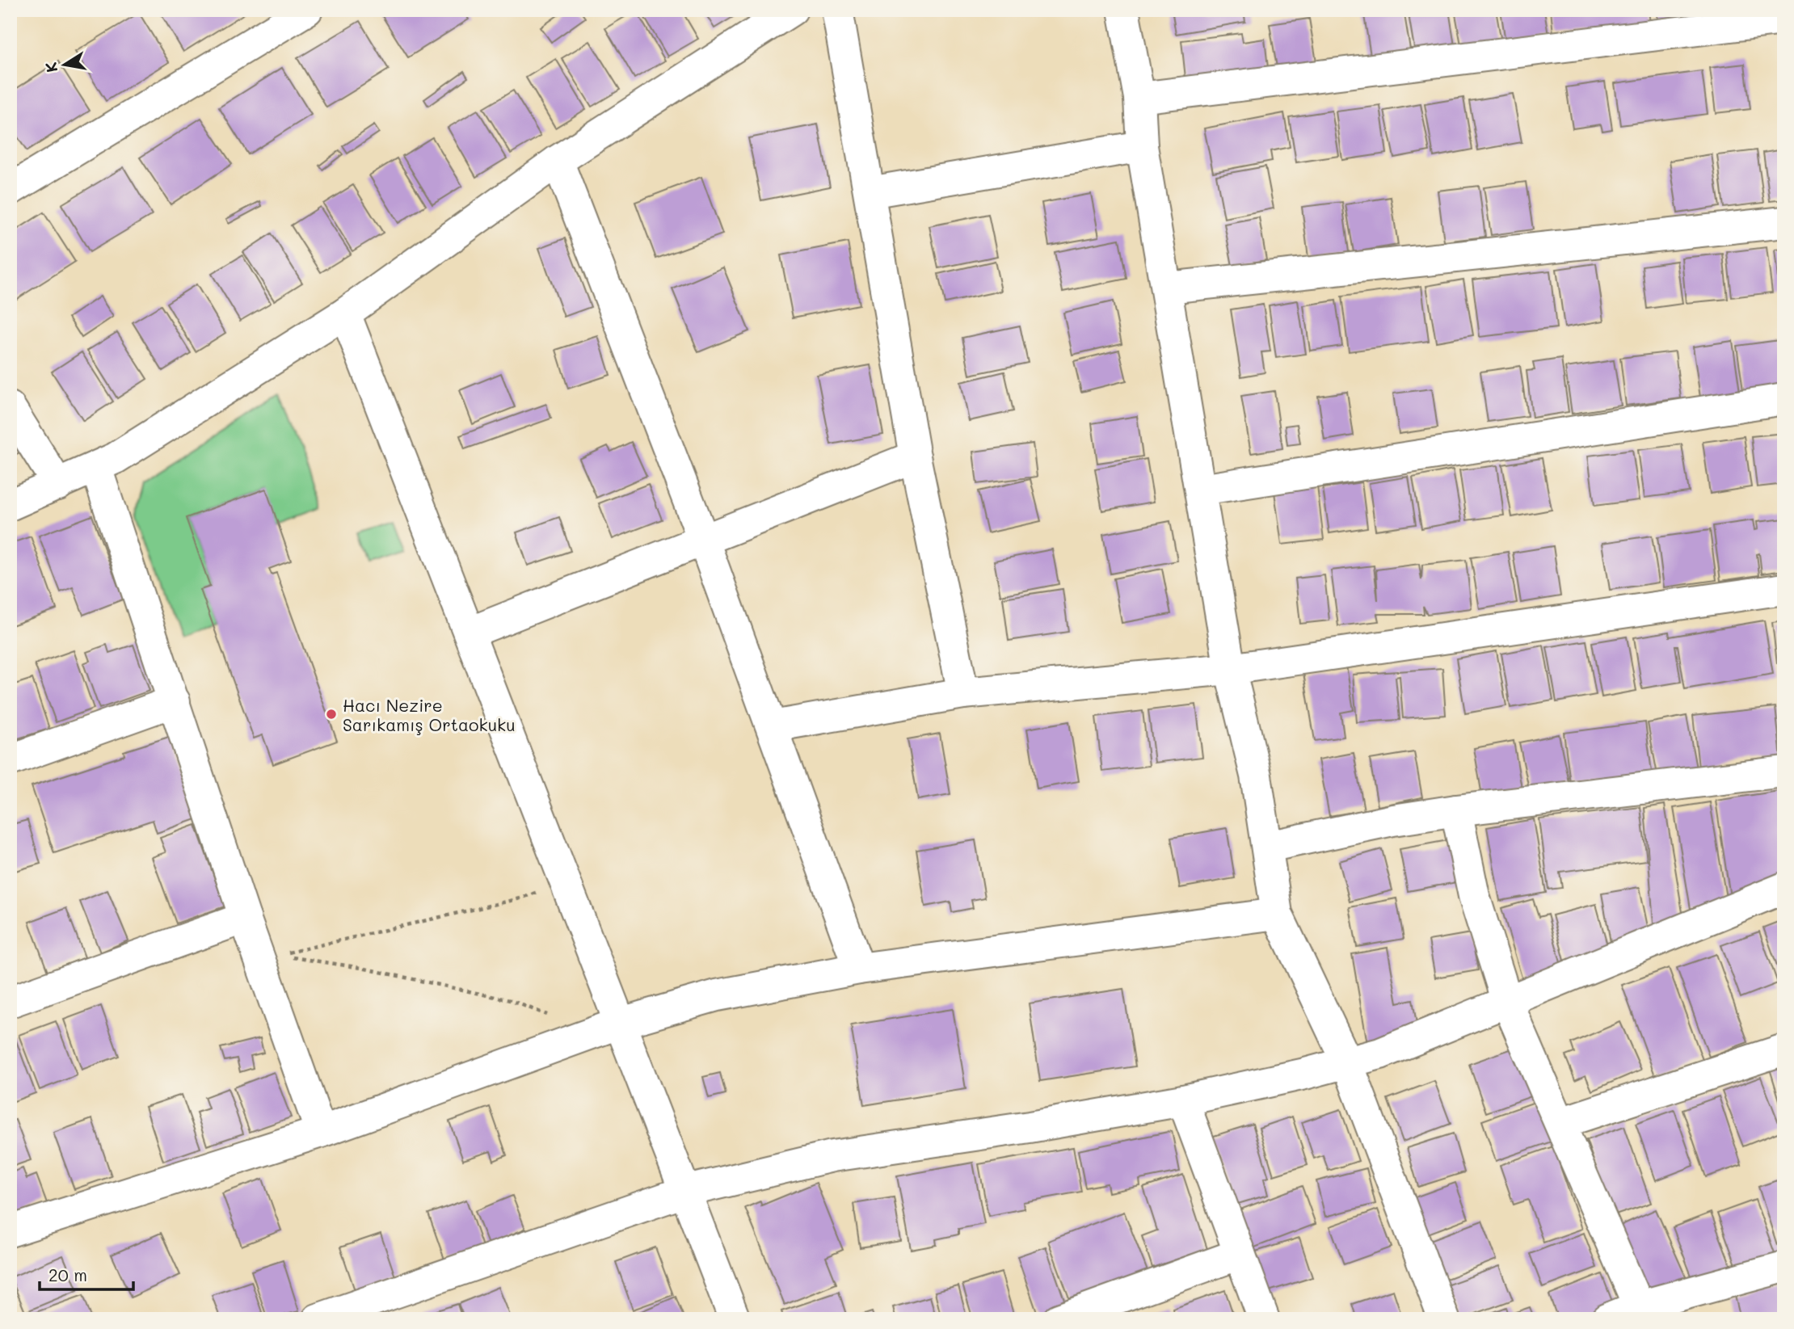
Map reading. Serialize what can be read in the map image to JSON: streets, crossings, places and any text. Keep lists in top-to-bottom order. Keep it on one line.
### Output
{"places":["Hacı Nezire Sarıkamış Ortaokuku"],"scale_bar":"20 m","north":"left"}
